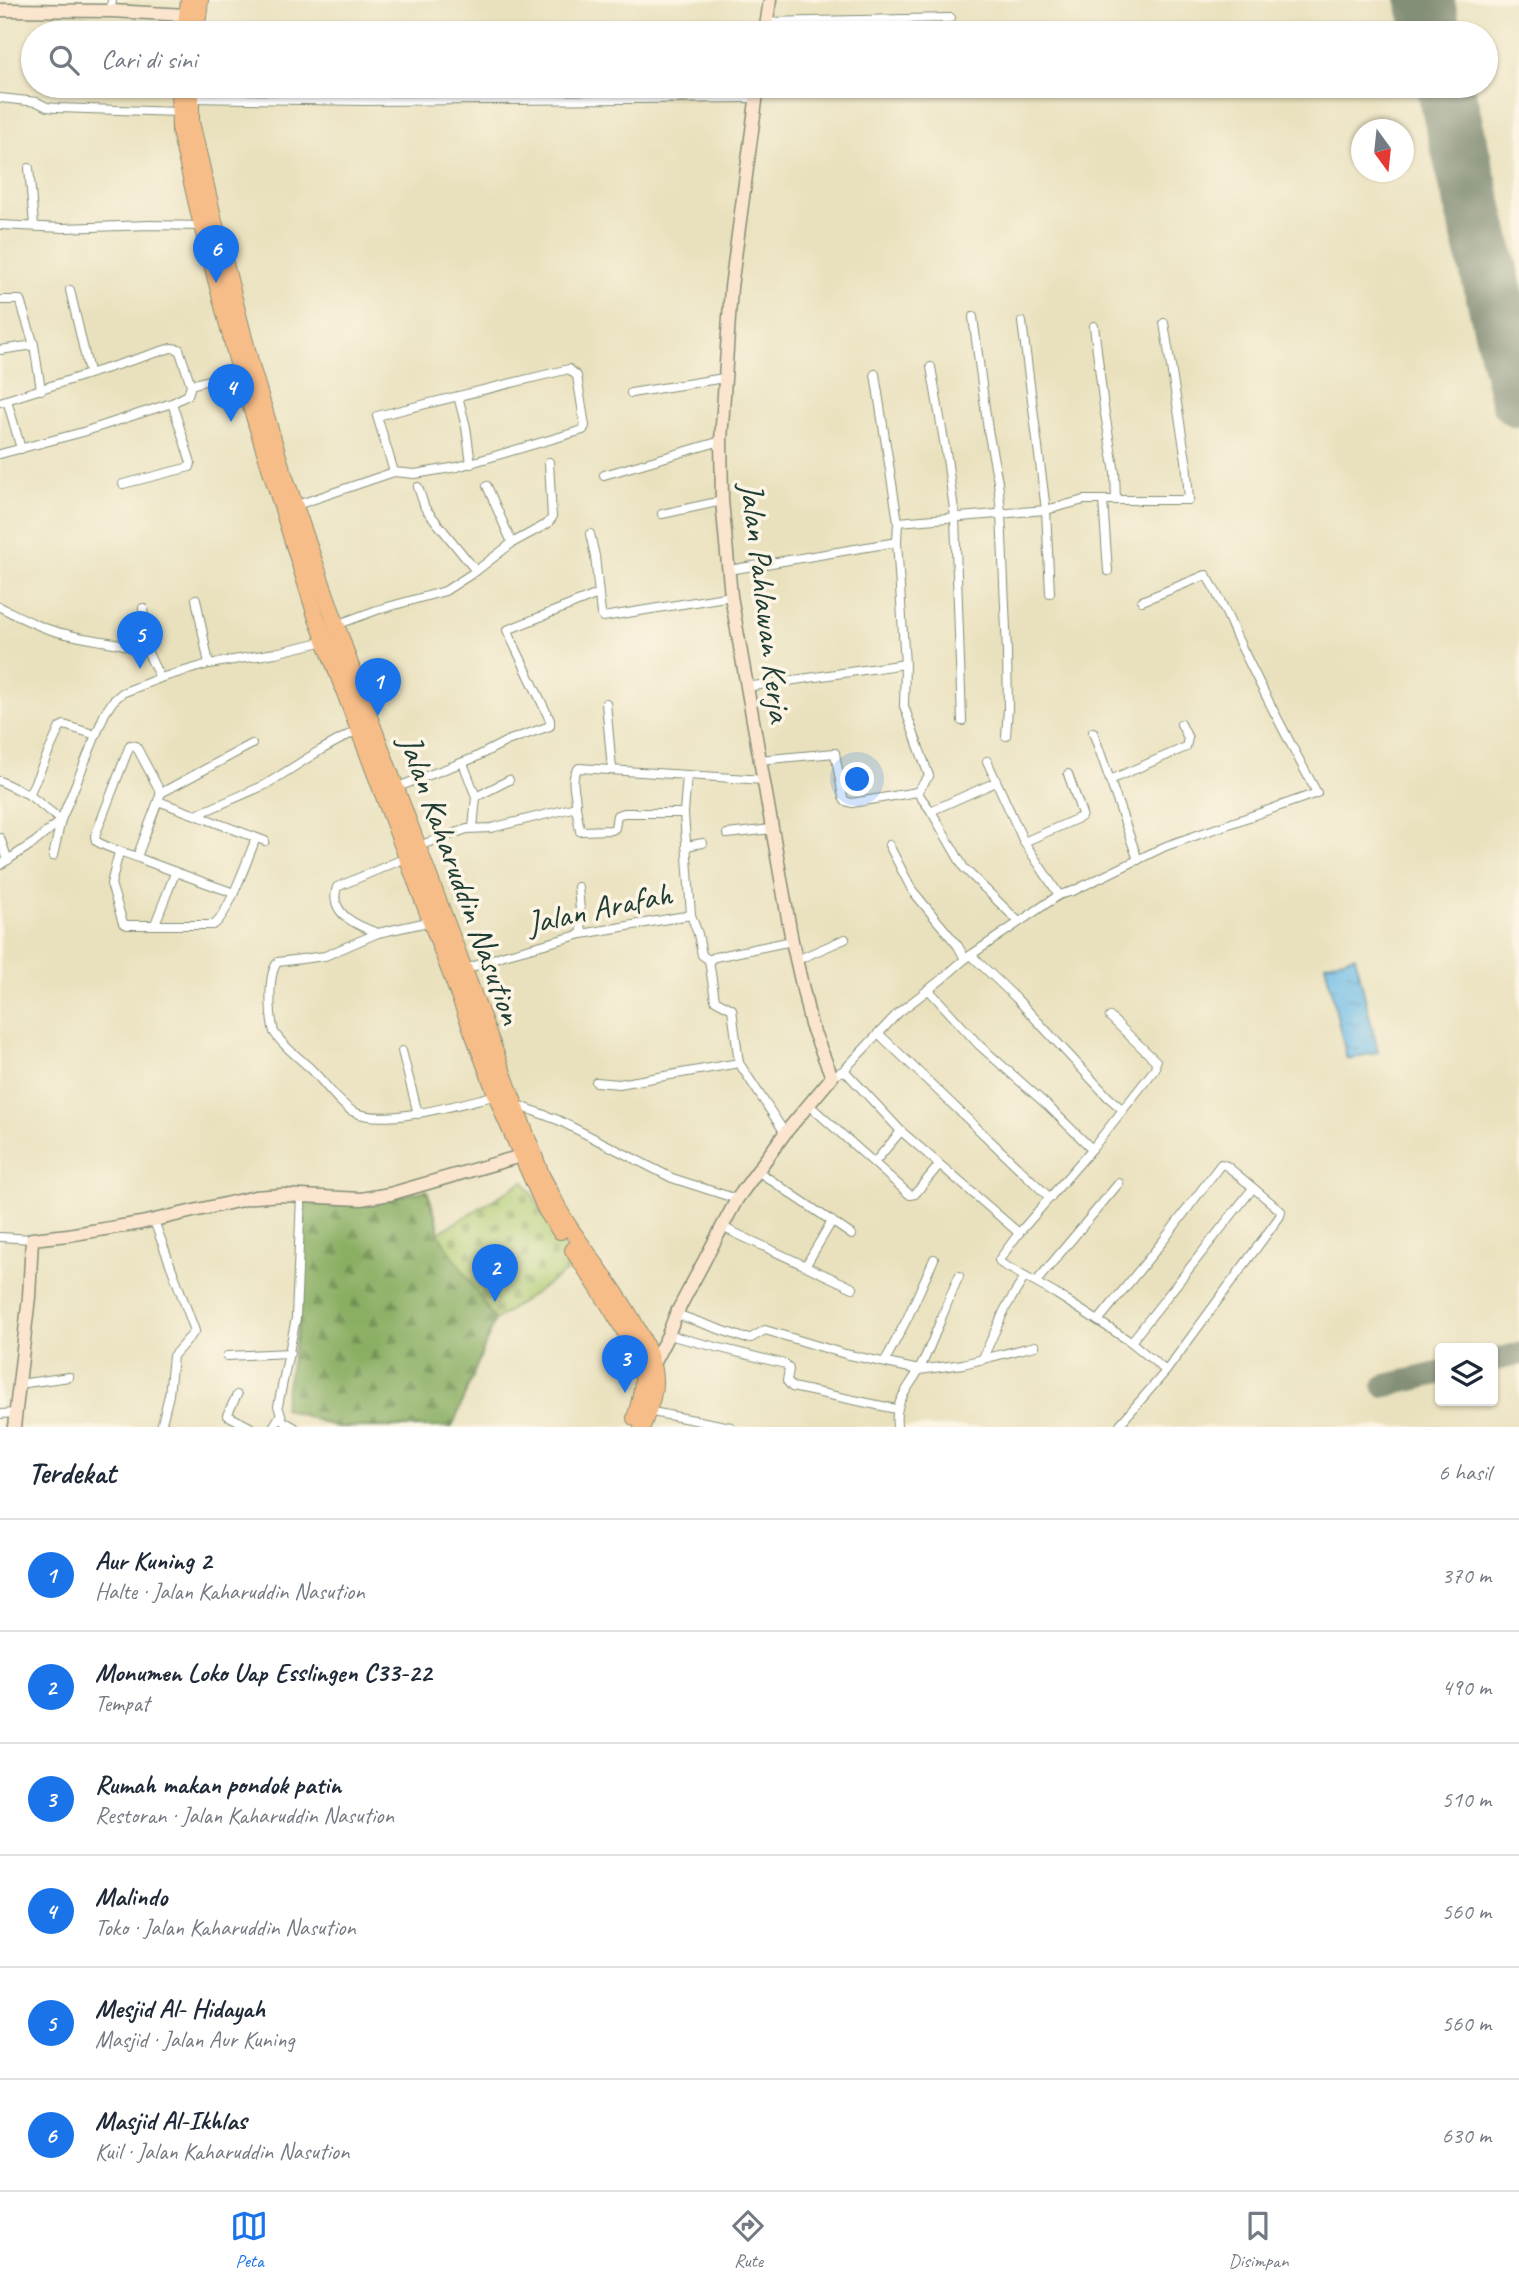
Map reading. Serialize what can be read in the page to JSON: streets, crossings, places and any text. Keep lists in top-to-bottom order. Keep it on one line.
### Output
{"streets":{"highway":["Jalan Kaharuddin Nasution"],"street":["Jalan Pahlawan Kerja","Jalan Arafah"]},"crossings":[["Jalan Kaharuddin Nasution","Jalan Arafah"]],"north":"bottom","page":{"search":"Cari di sini","pins":["6","4","5","1","2","3"],"heading":["Terdekat","6 hasil"],"list":[{"mark":"1","name":"Aur Kuning 2","note":"Halte · Jalan Kaharuddin Nasution","value":"370 m"},{"mark":"2","name":"Monumen Loko Uap Esslingen C33-22","note":"Tempat","value":"490 m"},{"mark":"3","name":"Rumah makan pondok patin","note":"Restoran · Jalan Kaharuddin Nasution","value":"510 m"},{"mark":"4","name":"Malindo","note":"Toko · Jalan Kaharuddin Nasution","value":"560 m"},{"mark":"5","name":"Mesjid Al- Hidayah","note":"Masjid · Jalan Aur Kuning","value":"560 m"},{"mark":"6","name":"Masjid Al-Ikhlas","note":"Kuil · Jalan Kaharuddin Nasution","value":"630 m"}],"nav":["Peta","Rute","Disimpan"]}}
